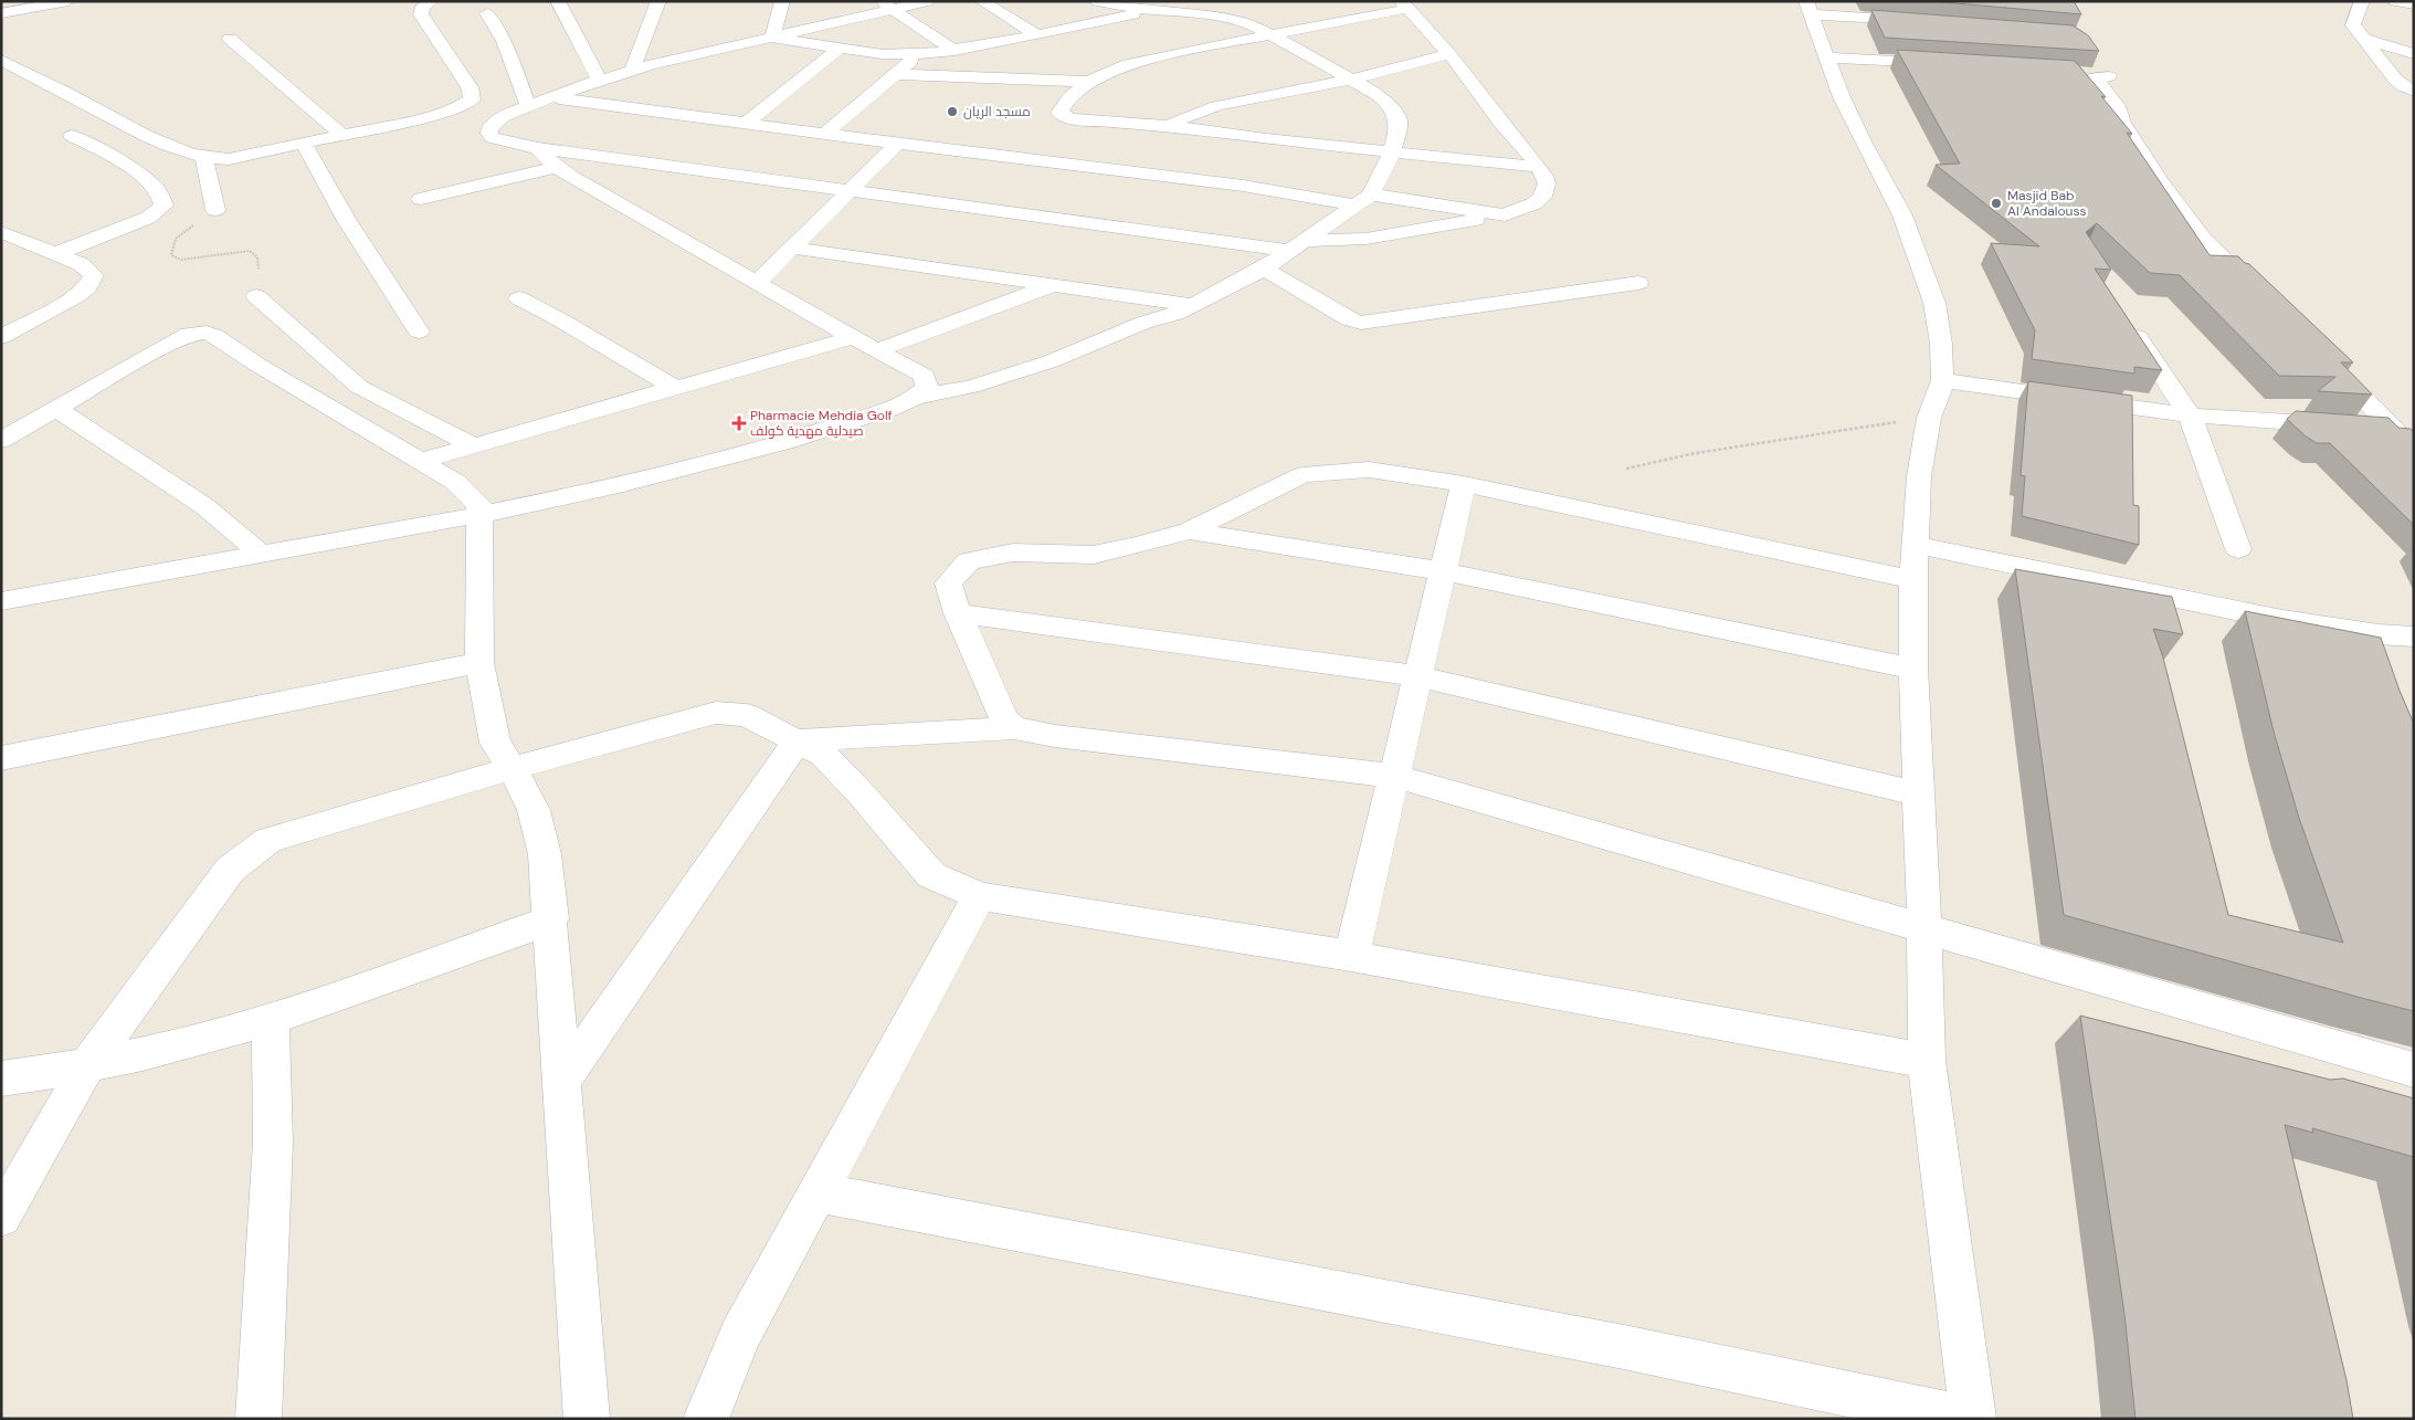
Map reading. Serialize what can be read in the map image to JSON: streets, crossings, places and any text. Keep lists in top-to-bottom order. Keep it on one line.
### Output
{"places":{"other":["مسجد الريان","Masjid Bab Al Andalouss"],"health":["Pharmacie Mehdia Golf صيدلية مهدية كولف"]}}
